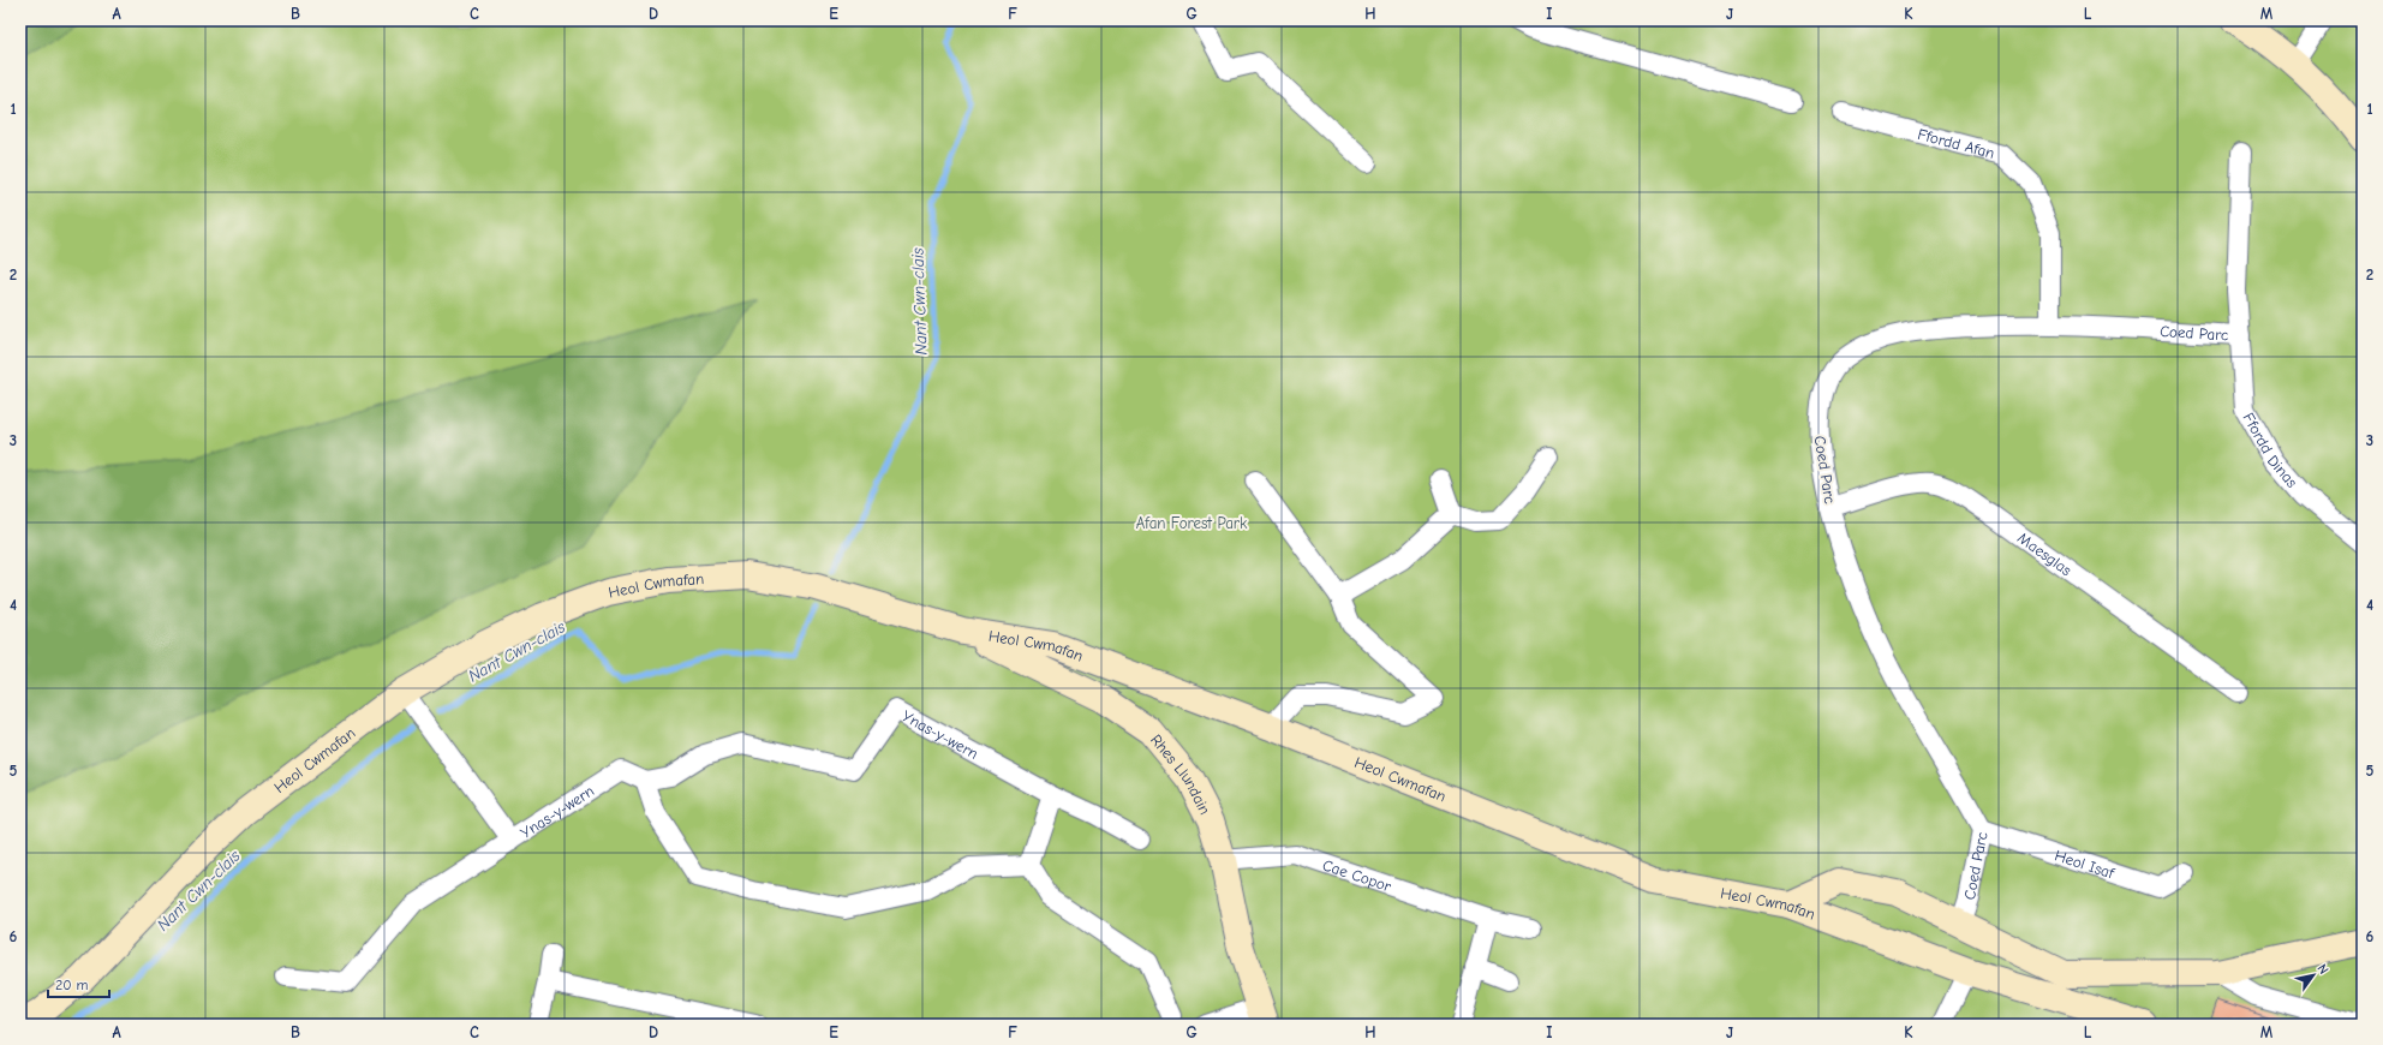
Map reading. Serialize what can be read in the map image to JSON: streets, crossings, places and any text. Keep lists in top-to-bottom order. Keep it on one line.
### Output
{"streets":{"main road":["Heol Cwmafan","Rhes Llundain"],"street":["Ffordd Afan","Coed Parc","Ffordd Dinas","Maesglas","Ynas-y-wern","Heol Isaf","Cae Copor"]},"crossings":[["Ffordd Afan","Coed Parc"],["Coed Parc","Ffordd Dinas"],["Coed Parc","Maesglas"],["Coed Parc","Heol Isaf"],["Heol Cwmafan","Ynas-y-wern"],["Heol Cwmafan","Rhes Llundain"],["Rhes Llundain","Cae Copor"]],"water":["Nant Cwn-clais"],"parks":["Afan Forest Park"],"scale_bar":"20 m","north":"top right","grid":{"columns":["A","B","C","D","E","F","G","H","I","J","K","L","M"],"rows":["1","2","3","4","5","6"]}}
